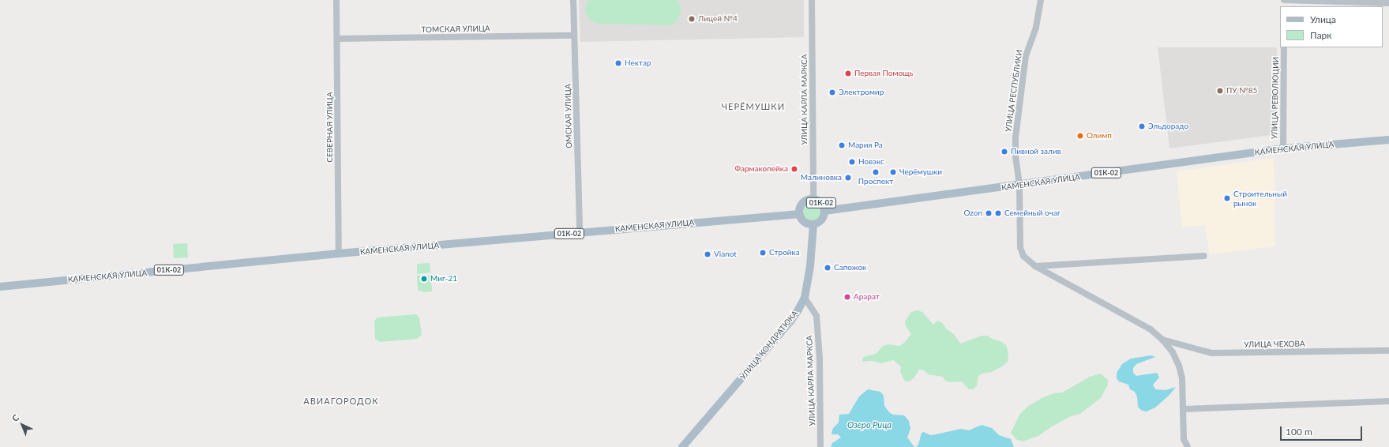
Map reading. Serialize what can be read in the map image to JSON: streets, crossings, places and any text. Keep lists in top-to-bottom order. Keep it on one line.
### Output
{"streets":{"main road":["КАМЕНСКАЯ УЛИЦА","01К-02","УЛИЦА КОНДРАТЮКА"],"street":["ТОМСКАЯ УЛИЦА","УЛИЦА РЕСПУБЛИКИ","УЛИЦА РЕВОЛЮЦИИ","УЛИЦА КАРЛА МАРКСА","ОМСКАЯ УЛИЦА","СЕВЕРНАЯ УЛИЦА","УЛИЦА ЧЕХОВА"]},"crossings":[["ТОМСКАЯ УЛИЦА","ОМСКАЯ УЛИЦА"],["ТОМСКАЯ УЛИЦА","СЕВЕРНАЯ УЛИЦА"],["УЛИЦА РЕСПУБЛИКИ","КАМЕНСКАЯ УЛИЦА"],["УЛИЦА РЕСПУБЛИКИ","УЛИЦА ЧЕХОВА"],["УЛИЦА РЕВОЛЮЦИИ","КАМЕНСКАЯ УЛИЦА"],["УЛИЦА КАРЛА МАРКСА","КАМЕНСКАЯ УЛИЦА"],["УЛИЦА КАРЛА МАРКСА","01К-02"],["УЛИЦА КАРЛА МАРКСА","УЛИЦА КОНДРАТЮКА"],["ОМСКАЯ УЛИЦА","КАМЕНСКАЯ УЛИЦА"],["СЕВЕРНАЯ УЛИЦА","КАМЕНСКАЯ УЛИЦА"],["КАМЕНСКАЯ УЛИЦА","01К-02"],["КАМЕНСКАЯ УЛИЦА","УЛИЦА КОНДРАТЮКА"],["01К-02","УЛИЦА КОНДРАТЮКА"]],"districts":["ЧЕРЁМУШКИ","АВИАГОРОДОК"],"water":["Озеро Рица"],"places":["Лицей №4","Нектар","Первая Помощь","ПУ №85","Электромир","Эльдорадо","Олимп","Мария Ра","Пивной залив","Новэкс","Фармакопейка","Проспект","Черёмушки","Малиновка","Строительный рынок","Ozon","Семейный очаг","Стройка","Vianot","Сапожок","Миг-21","Арарат"],"legend":["Улица","Парк"],"scale_bar":"100 m","north":"top left"}
